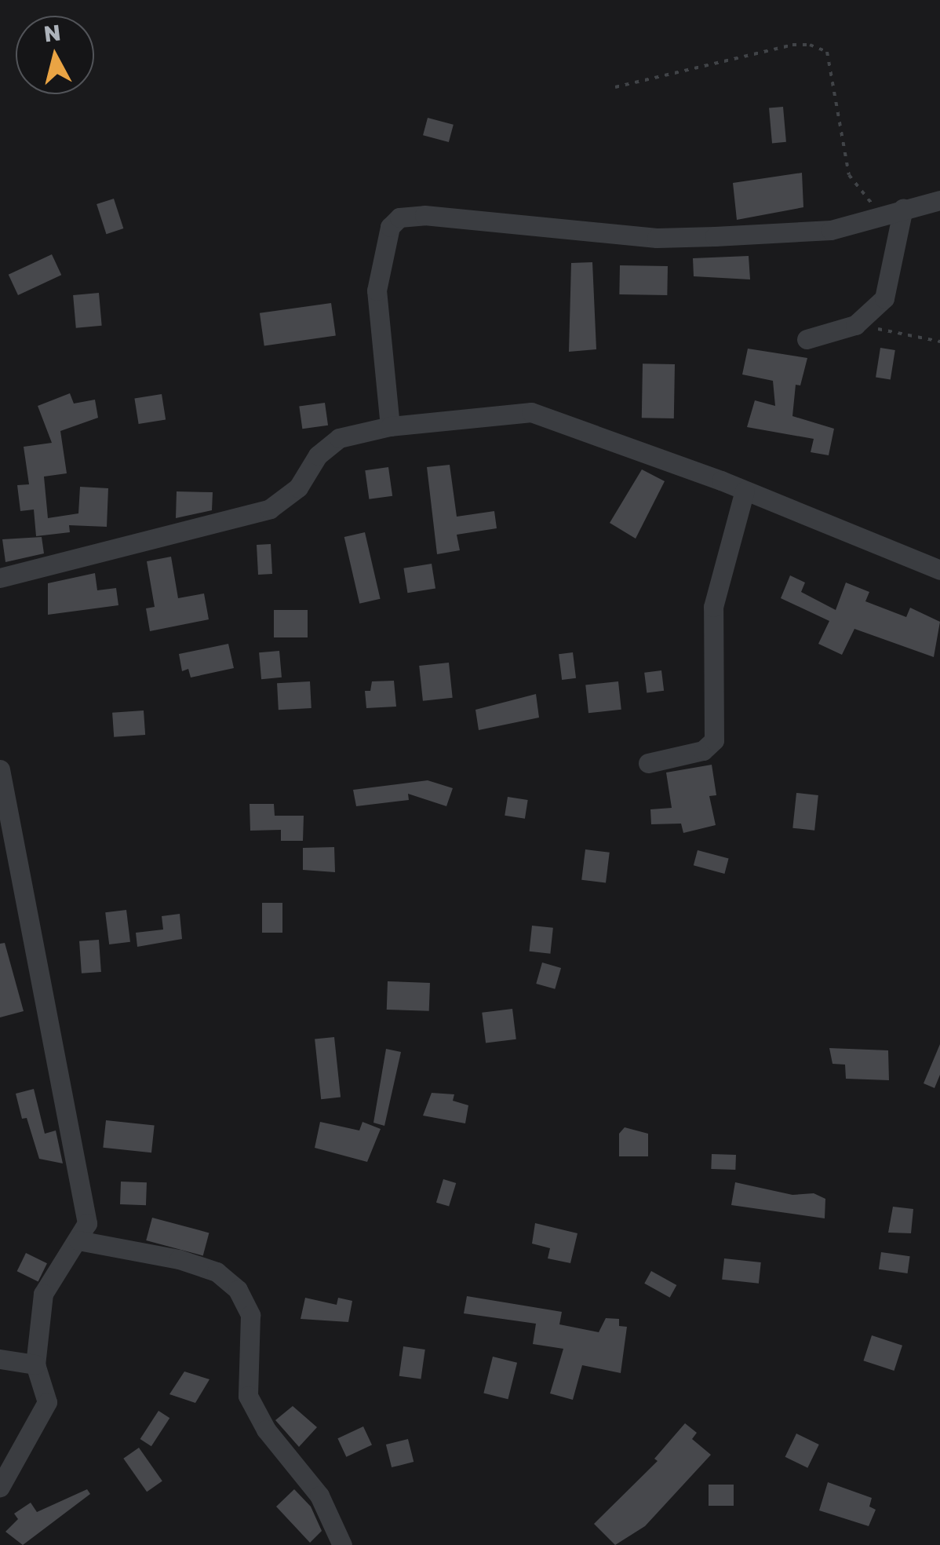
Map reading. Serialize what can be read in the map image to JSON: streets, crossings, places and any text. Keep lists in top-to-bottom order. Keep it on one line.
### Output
{"north":"top"}
